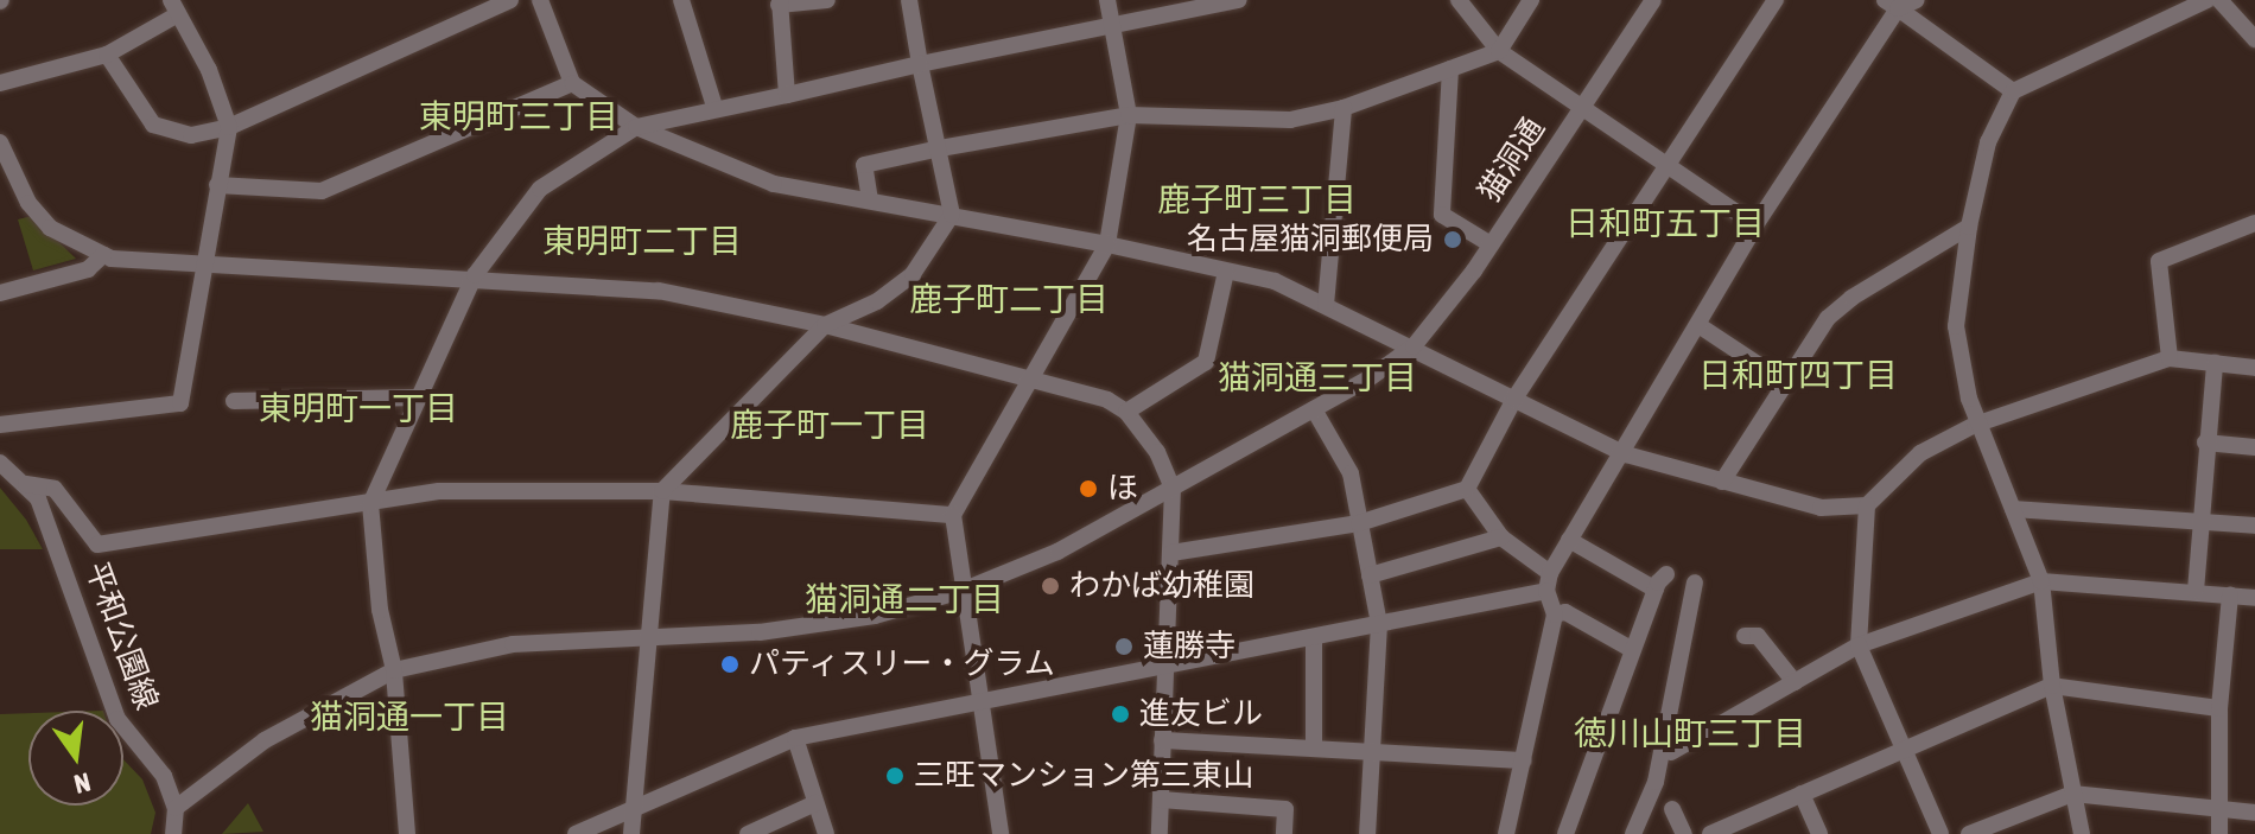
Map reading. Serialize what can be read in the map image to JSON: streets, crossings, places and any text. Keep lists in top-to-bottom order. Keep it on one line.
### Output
{"streets":{"street":["猫洞通","平和公園線"]},"crossings":[["猫洞通","平和公園線"]],"districts":["東明町三丁目","鹿子町三丁目","日和町五丁目","東明町二丁目","鹿子町二丁目","日和町四丁目","猫洞通三丁目","東明町一丁目","鹿子町一丁目","猫洞通二丁目","猫洞通一丁目","徳川山町三丁目"],"places":["名古屋猫洞郵便局","ほ","わかば幼稚園","蓮勝寺","パティスリー・グラム","進友ビル","三旺マンション第三東山"],"north":"bottom"}
